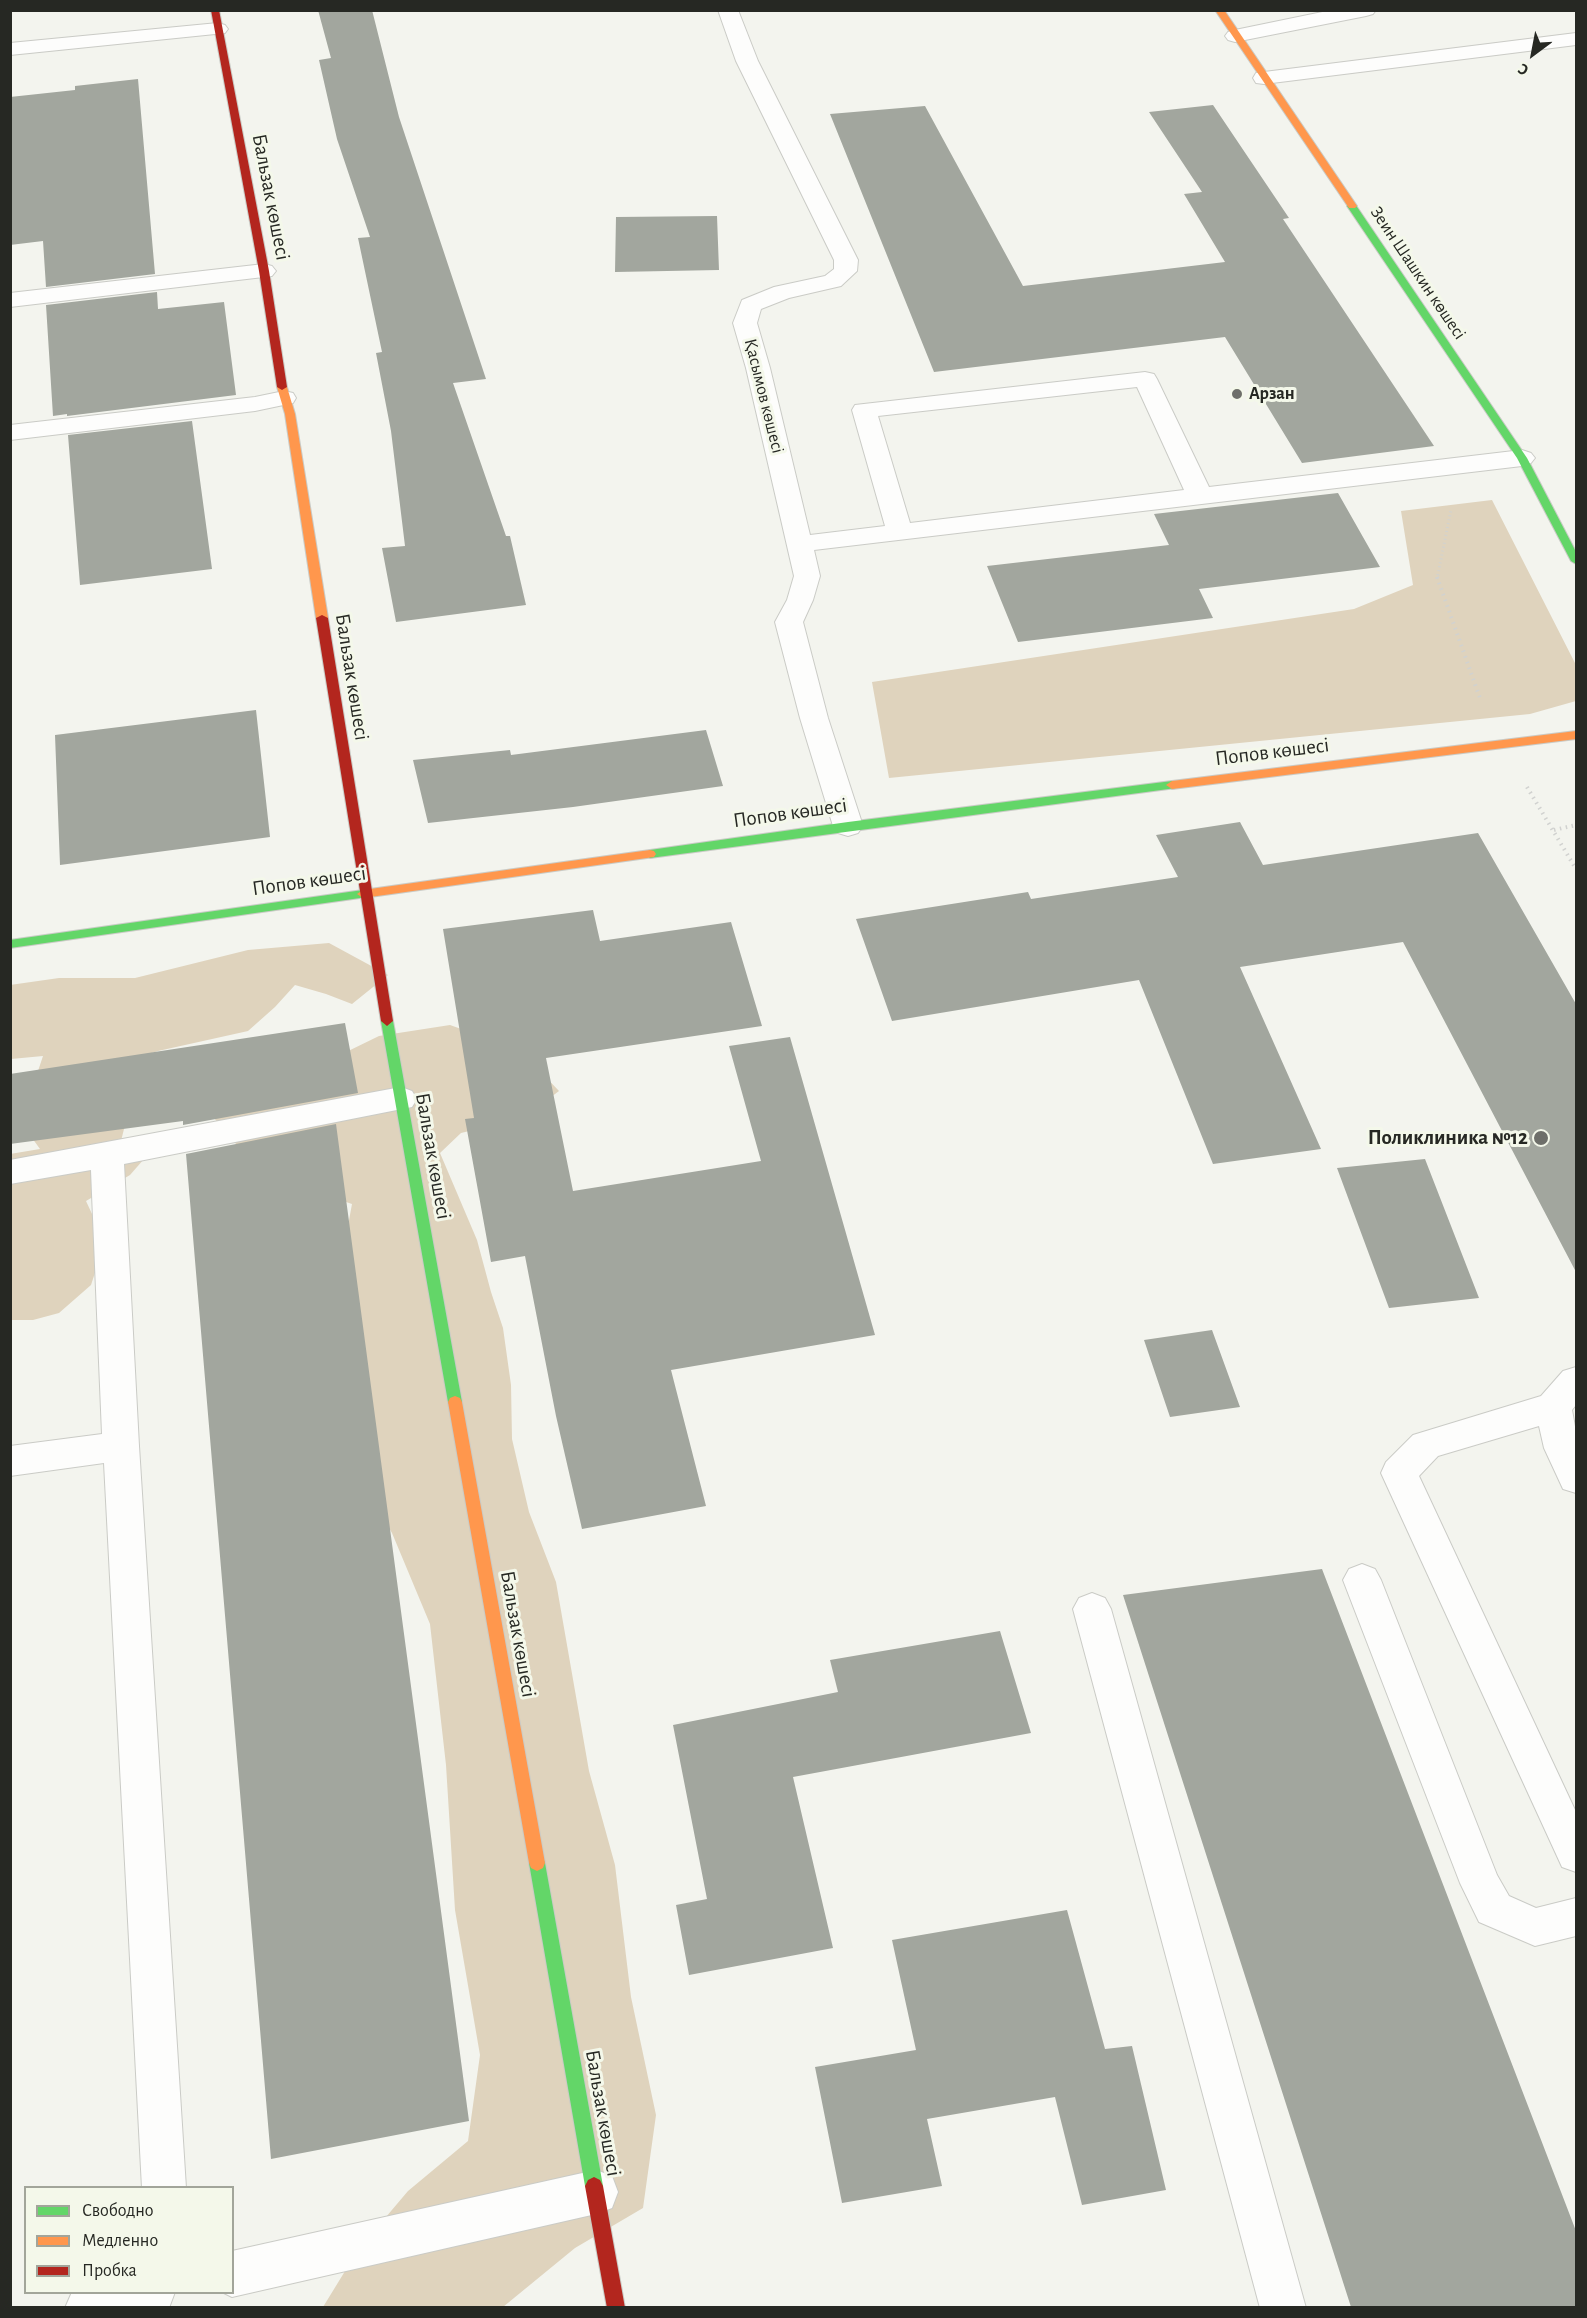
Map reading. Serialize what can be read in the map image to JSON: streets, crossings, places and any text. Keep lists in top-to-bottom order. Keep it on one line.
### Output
{"streets":{"street":["Бальзак көшесі","Зеин Шашкин көшесі","Попов көшесі"],"lane":["Қасымов көшесі"]},"crossings":[["Бальзак көшесі","Попов көшесі"],["Қасымов көшесі","Попов көшесі"]],"places":["Арзан","Поликлиника №12"],"legend":["Свободно","Медленно","Пробка"],"north":"bottom left"}
